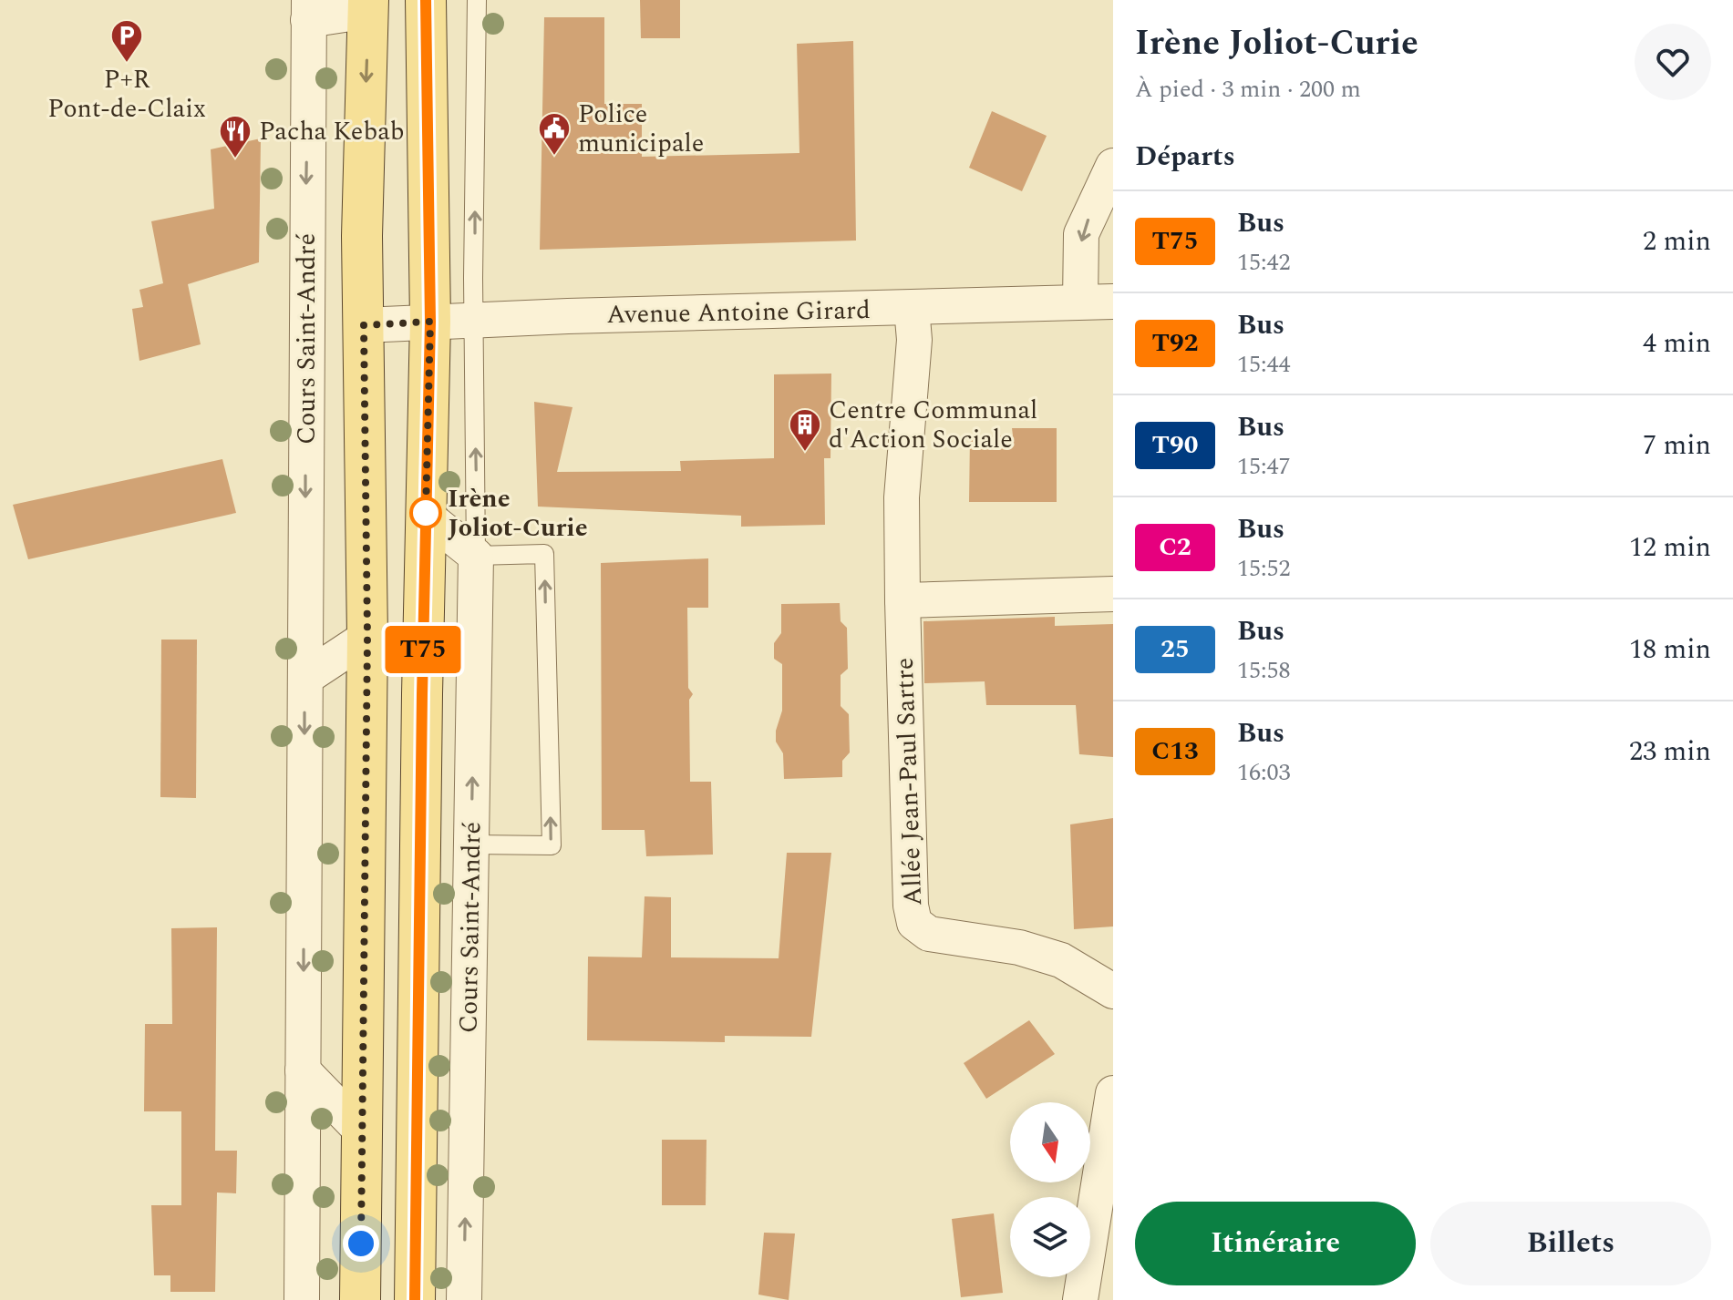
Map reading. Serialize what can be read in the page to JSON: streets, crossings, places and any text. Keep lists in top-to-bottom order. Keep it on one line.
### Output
{"streets":{"main road":["Cours Saint-André"],"street":["Avenue Antoine Girard","Allée Jean-Paul Sartre"]},"crossings":[["Avenue Antoine Girard","Cours Saint-André"]],"places":{"parking":["P+R Pont-de-Claix"],"public building":["Police municipale"],"restaurant":["Pacha Kebab"],"building":["Centre Communal d'Action Sociale"],"other":["Irène Joliot-Curie"]},"lines":["bus line T75"],"north":"bottom","page":{"on_map":"T75","heading":[["Irène Joliot-Curie","À pied · 3 min · 200 m"],"Départs"],"list":[{"mark":"T75","name":"Bus","note":"15:42","value":"2 min"},{"mark":"T92","name":"Bus","note":"15:44","value":"4 min"},{"mark":"T90","name":"Bus","note":"15:47","value":"7 min"},{"mark":"C2","name":"Bus","note":"15:52","value":"12 min"},{"mark":"25","name":"Bus","note":"15:58","value":"18 min"},{"mark":"C13","name":"Bus","note":"16:03","value":"23 min"}],"buttons":["Itinéraire","Billets"]}}
